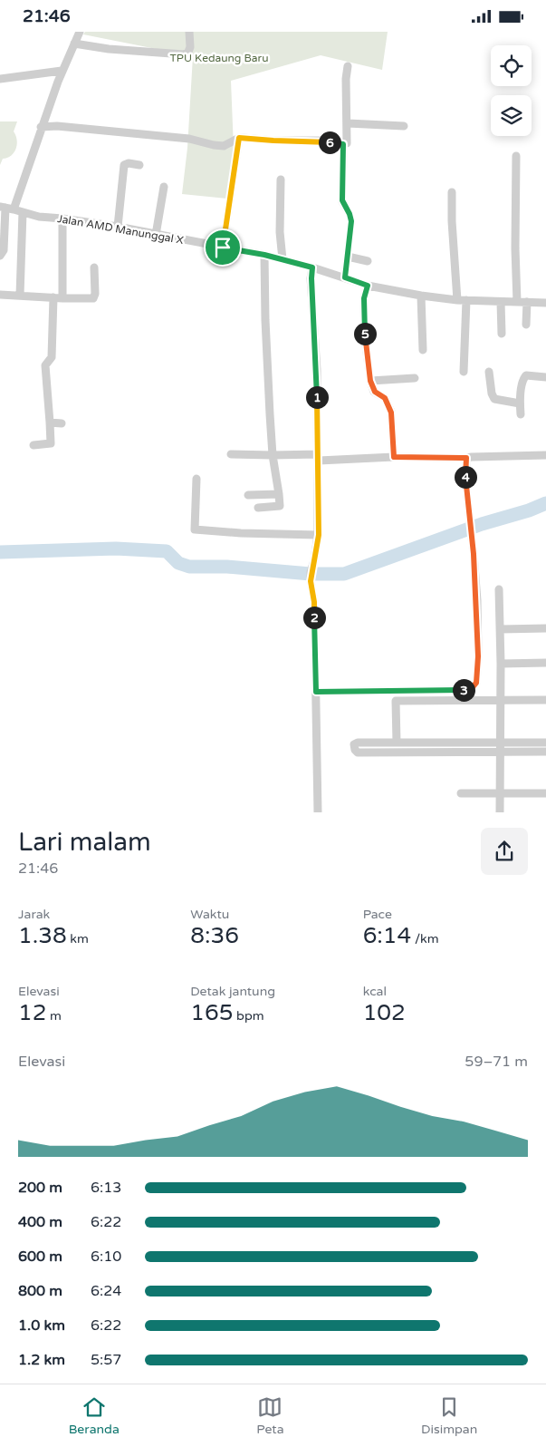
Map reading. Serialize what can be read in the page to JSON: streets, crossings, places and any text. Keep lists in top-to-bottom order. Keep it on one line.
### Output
{"streets":{"street":["Jalan AMD Manunggal X"]},"parks":["TPU Kedaung Baru"],"page":{"status":"21:46","pins":["6","5","1","4","2","3"],"heading":["Lari malam","21:46"],"stats":[["Jarak","1.38 km"],["Waktu","8:36"],["Pace","6:14 /km"],["Elevasi","12 m"],["Detak jantung","165 bpm"],["kcal","102"]],"chart":["Elevasi","59–71 m"],"list":[{"name":"200 m","note":"6:13"},{"name":"400 m","note":"6:22"},{"name":"600 m","note":"6:10"},{"name":"800 m","note":"6:24"},{"name":"1.0 km","note":"6:22"},{"name":"1.2 km","note":"5:57"}],"tabs":["Beranda","Peta","Disimpan"]}}
